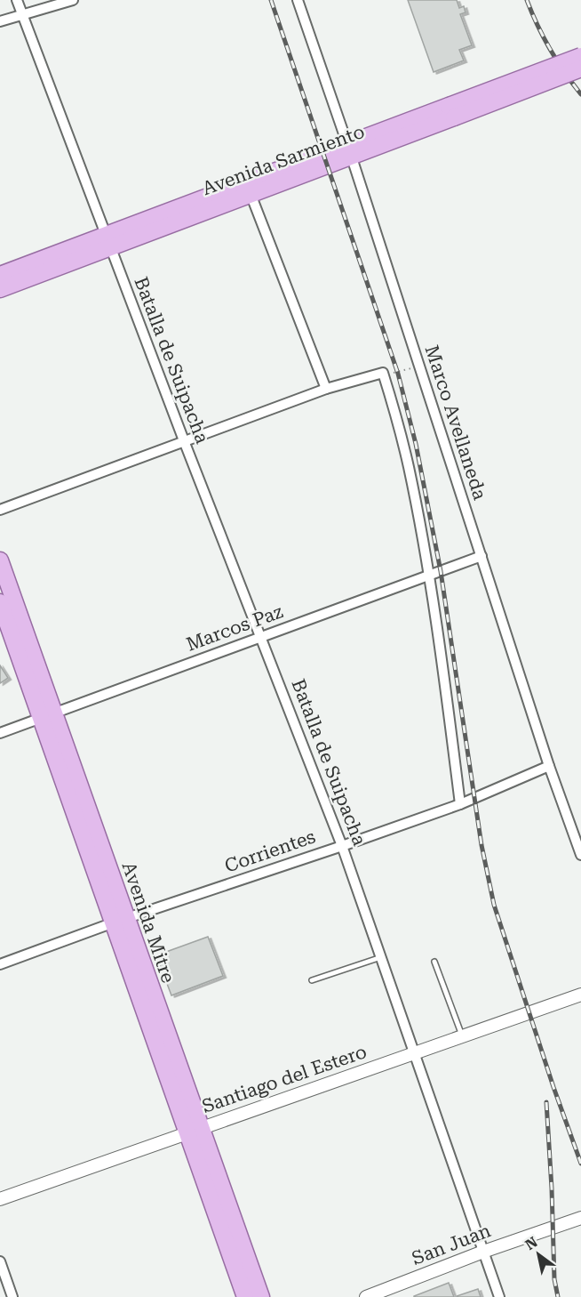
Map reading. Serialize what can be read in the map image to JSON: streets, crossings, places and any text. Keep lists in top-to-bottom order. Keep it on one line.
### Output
{"streets":{"main road":["Avenida Sarmiento","Avenida Mitre"],"street":["Batalla de Suipacha","Marco Avellaneda","Marcos Paz","Corrientes","Santiago del Estero","San Juan"]},"crossings":[["Avenida Sarmiento","Batalla de Suipacha"],["Avenida Sarmiento","Marco Avellaneda"],["Batalla de Suipacha","Marcos Paz"],["Batalla de Suipacha","Corrientes"],["Batalla de Suipacha","Santiago del Estero"],["Batalla de Suipacha","San Juan"],["Marco Avellaneda","Marcos Paz"],["Marco Avellaneda","Corrientes"],["Marcos Paz","Avenida Mitre"],["Corrientes","Avenida Mitre"],["Avenida Mitre","Santiago del Estero"]],"north":"top left"}
